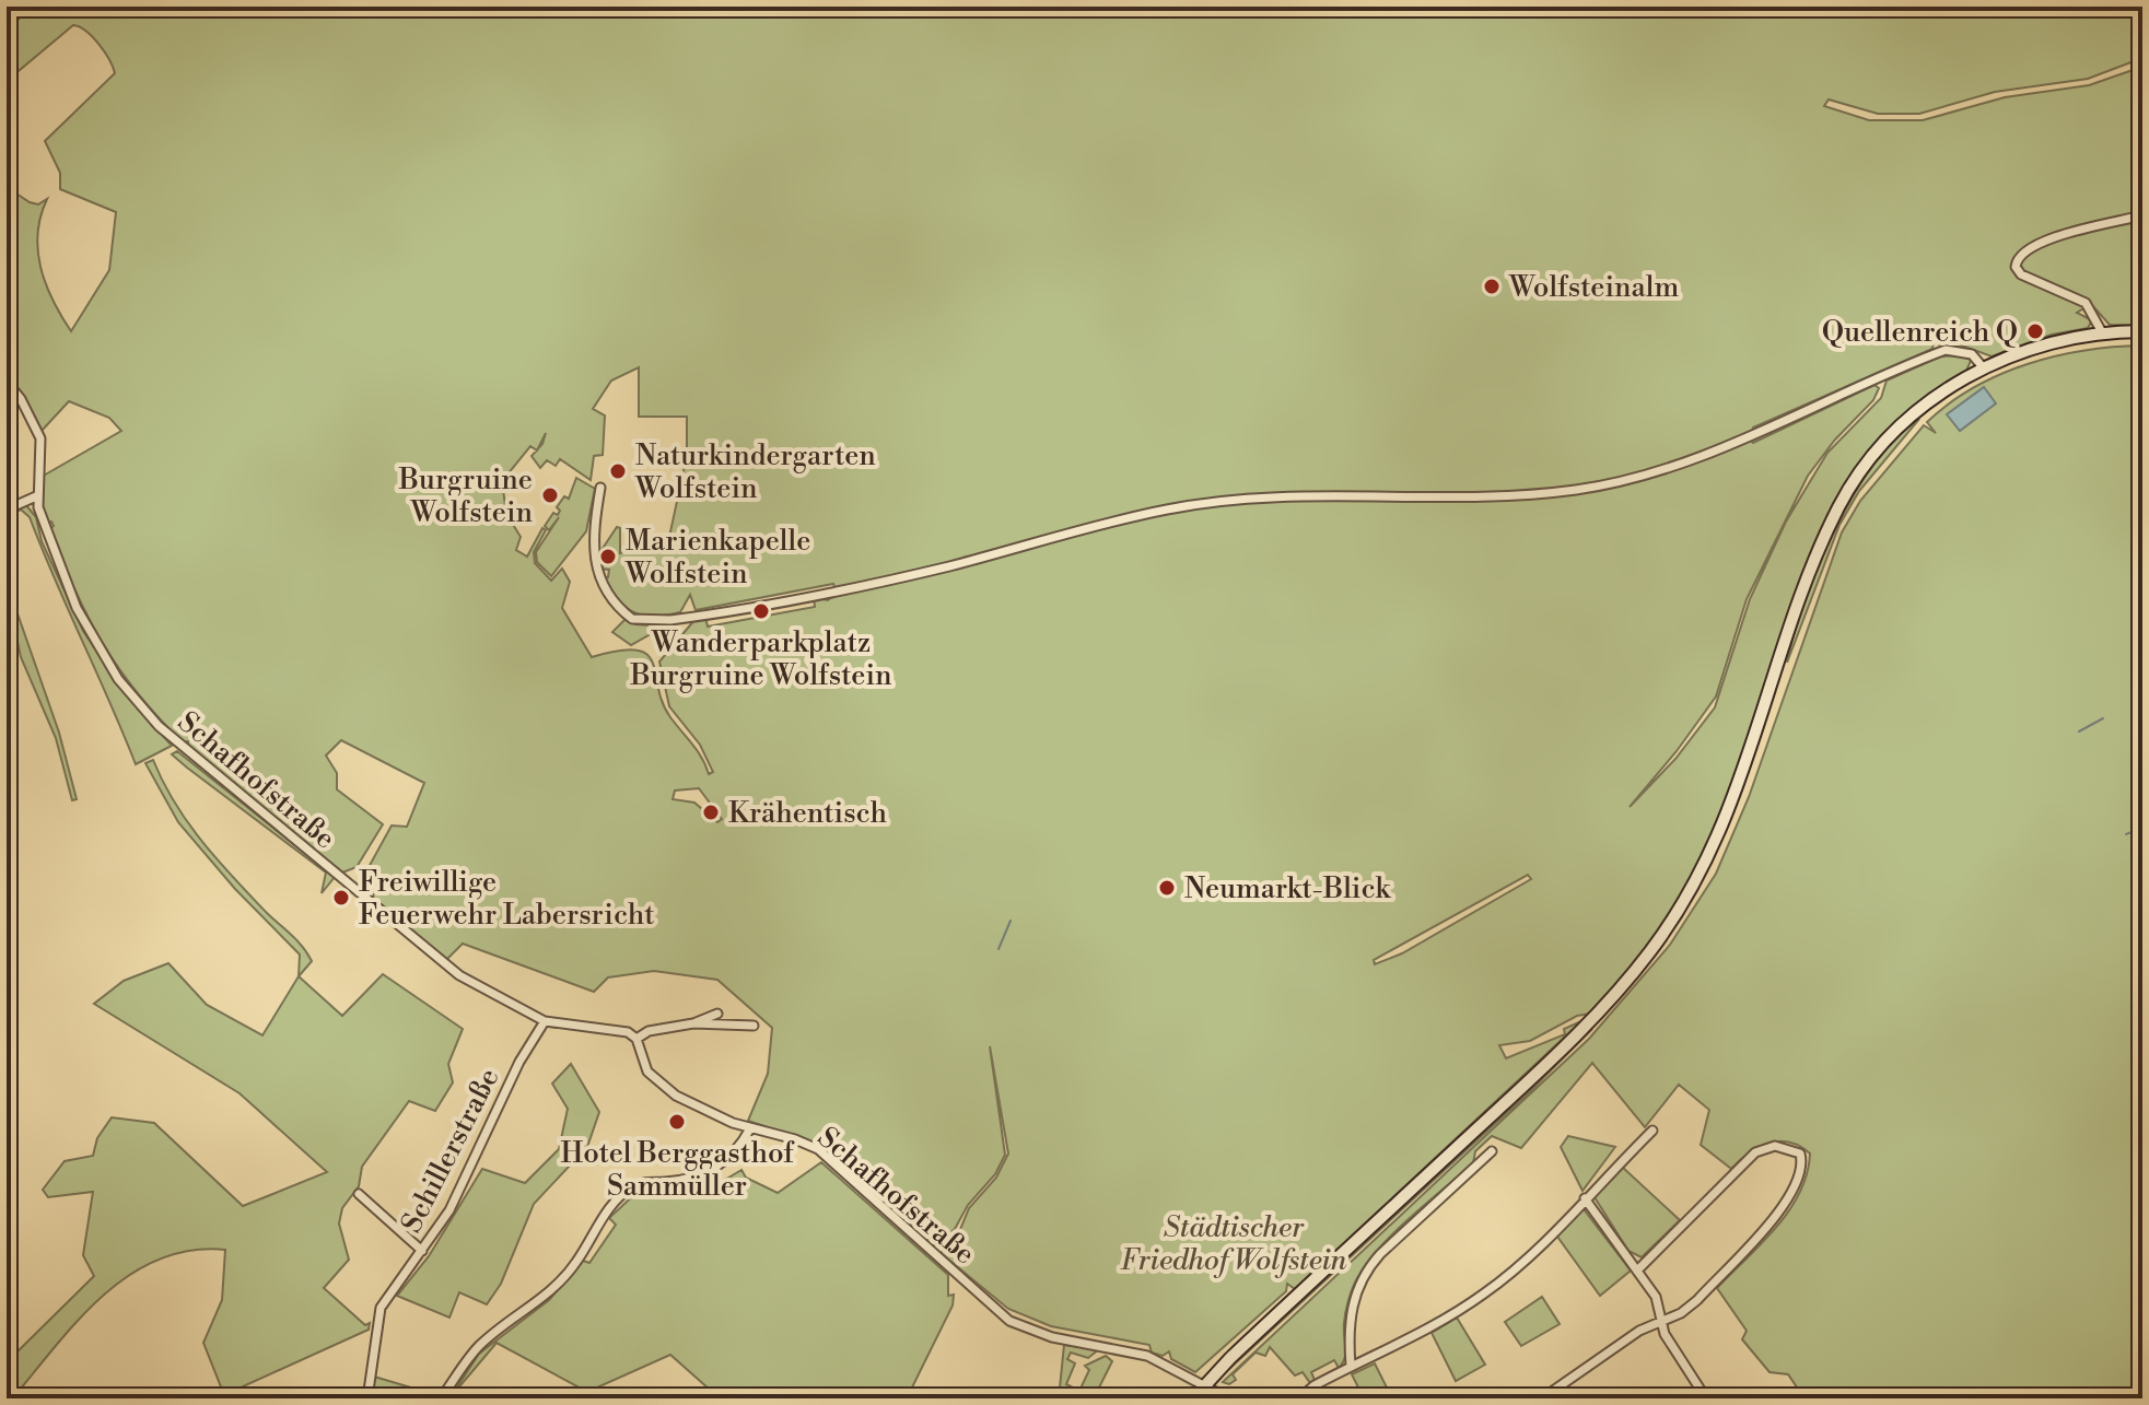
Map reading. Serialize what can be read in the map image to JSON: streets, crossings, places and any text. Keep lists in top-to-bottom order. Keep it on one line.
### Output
{"streets":{"street":["Schafhofstraße","Schillerstraße"]},"crossings":[["Schafhofstraße","Schillerstraße"]],"parks":["Städtischer Friedhof Wolfstein"],"places":["Wolfsteinalm","Quellenreich Q","Naturkindergarten Wolfstein","Burgruine Wolfstein","Marienkapelle Wolfstein","Wanderparkplatz Burgruine Wolfstein","Krähentisch","Neumarkt-Blick","Freiwillige Feuerwehr Labersricht","Hotel Berggasthof Sammüller"]}
